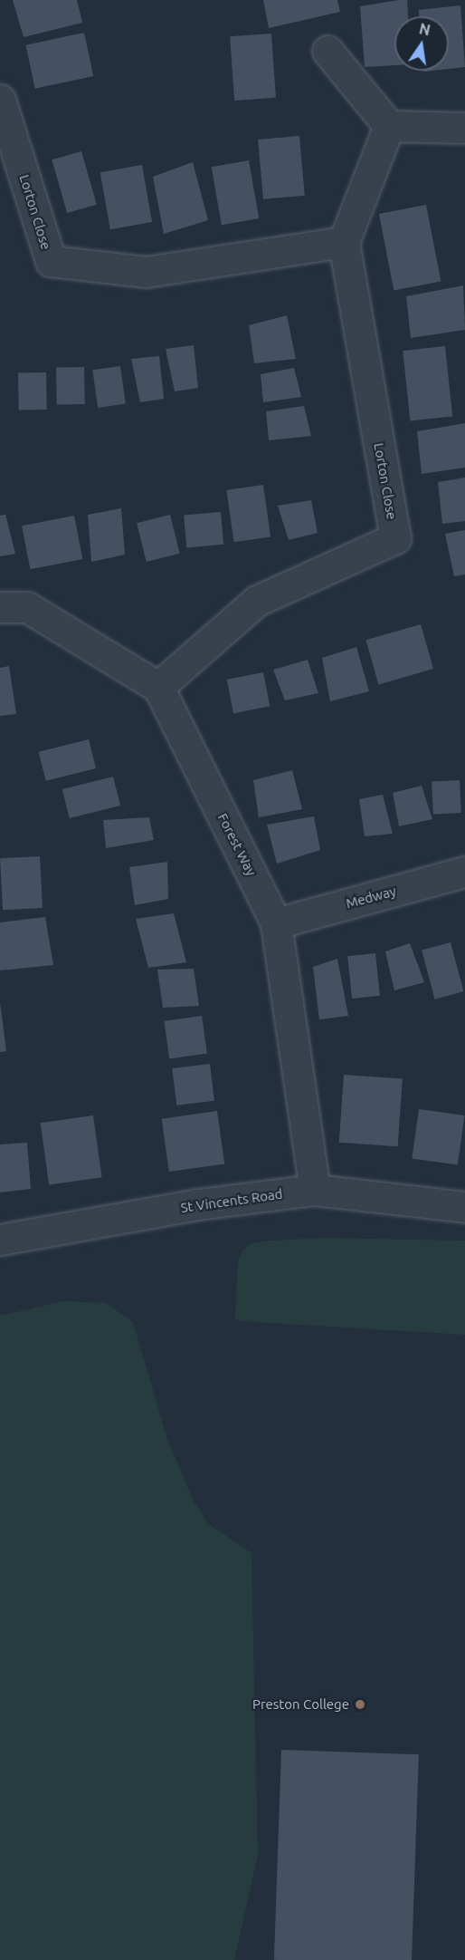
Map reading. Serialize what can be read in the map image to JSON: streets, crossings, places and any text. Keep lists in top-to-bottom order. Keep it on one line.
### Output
{"streets":{"street":["Lorton Close","Forest Way","Medway","St Vincents Road"]},"crossings":[["Lorton Close","Forest Way"],["Forest Way","Medway"],["Forest Way","St Vincents Road"]],"places":["Preston College"],"north":"top"}
